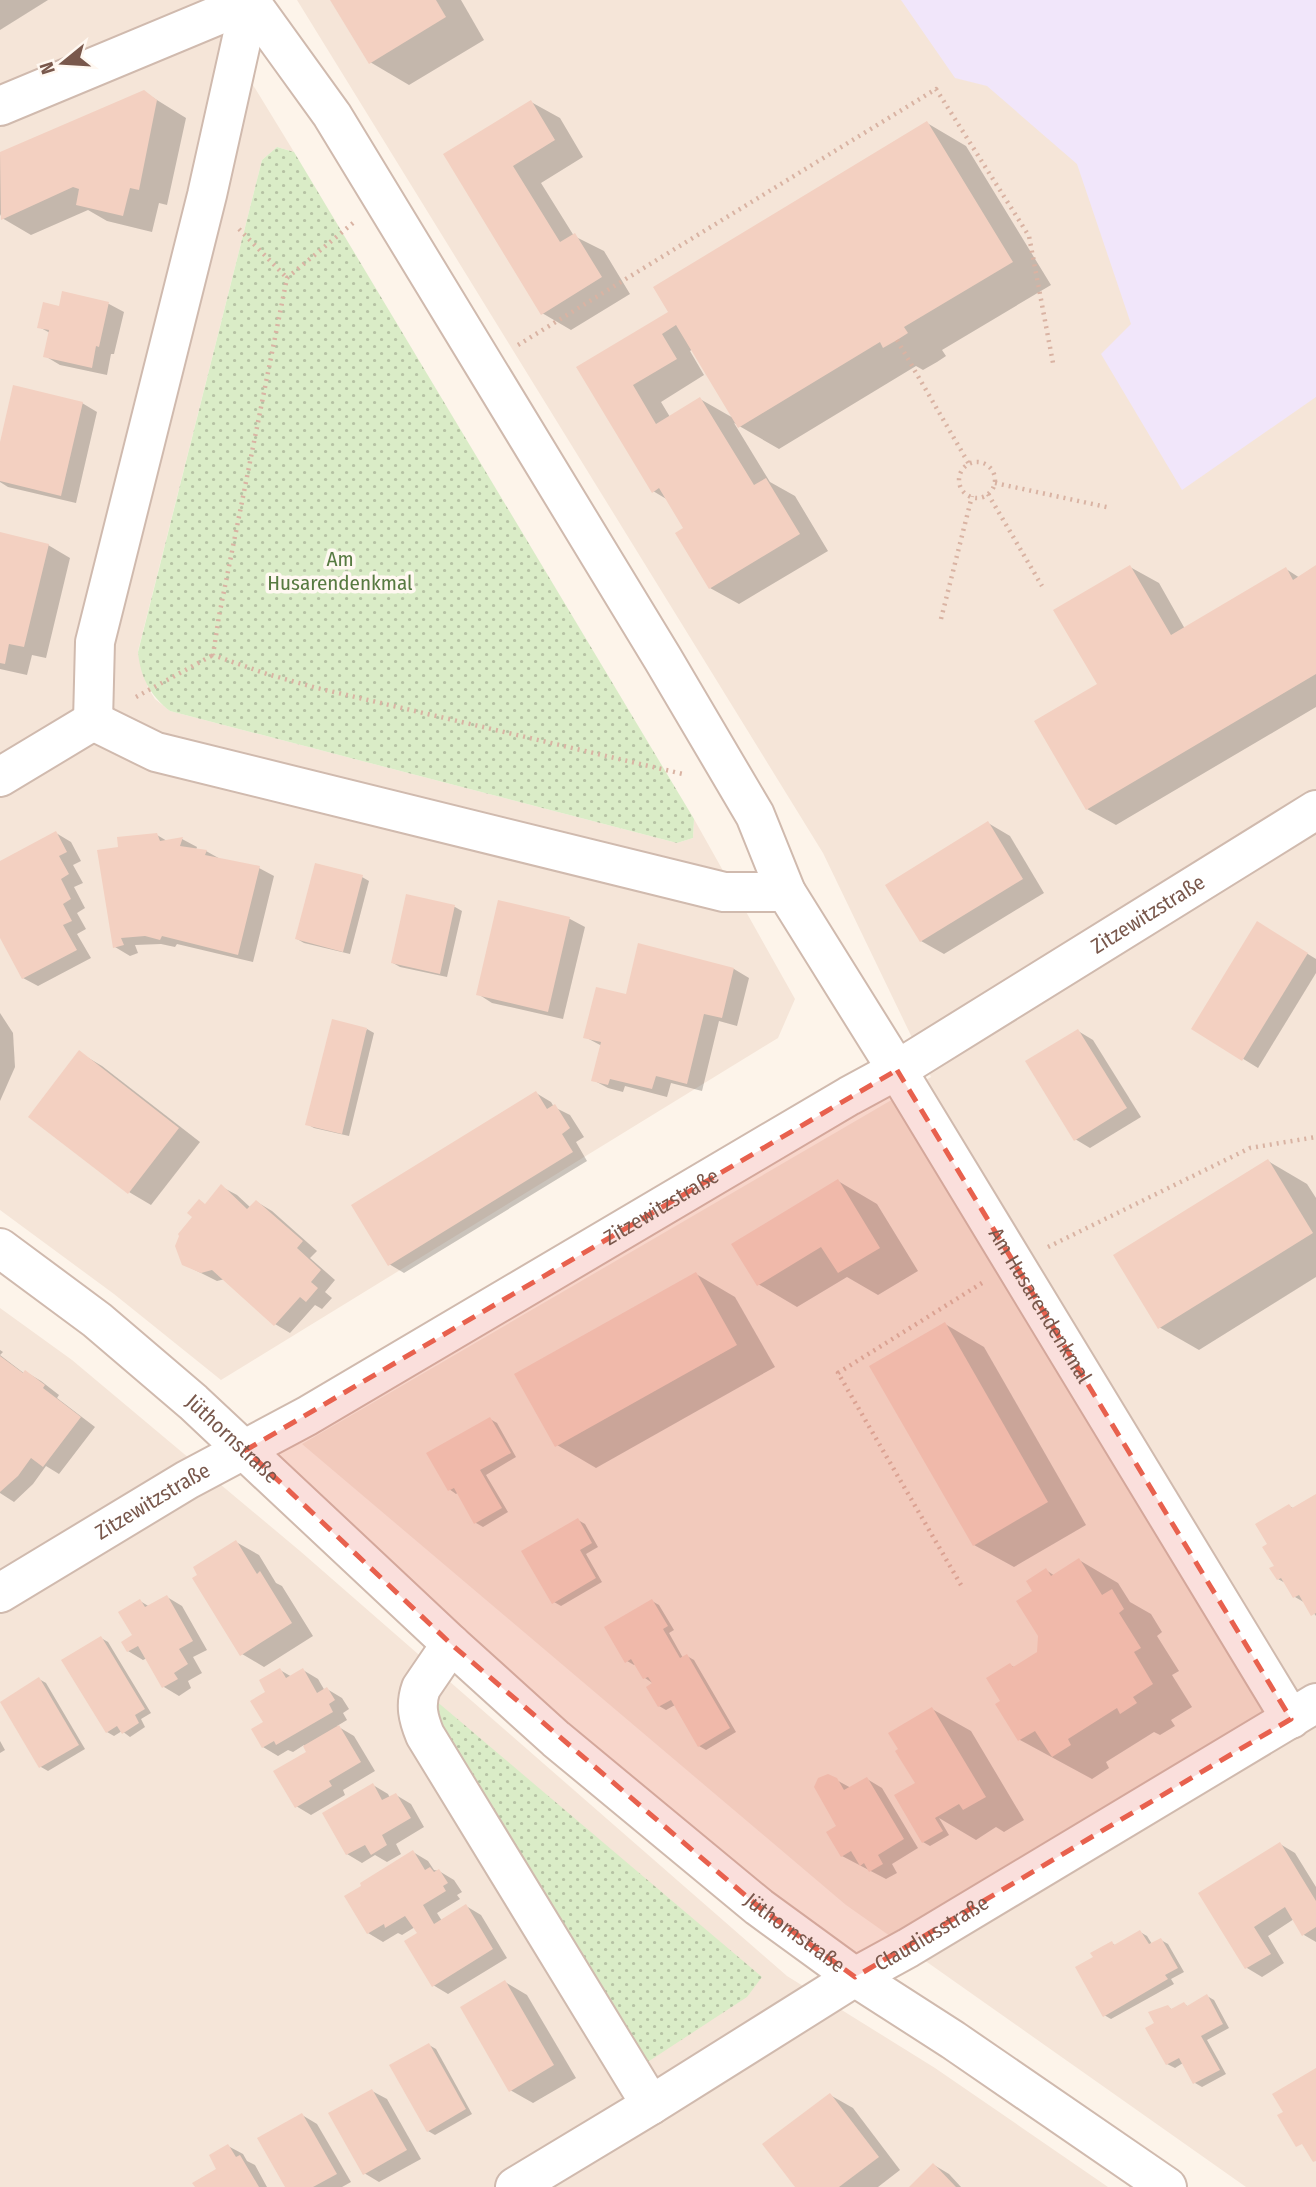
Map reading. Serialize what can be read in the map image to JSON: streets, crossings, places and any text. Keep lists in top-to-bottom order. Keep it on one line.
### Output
{"streets":{"street":["Zitzewitzstraße","Am Husarendenkmal","Jüthornstraße","Claudiusstraße"]},"crossings":[["Zitzewitzstraße","Am Husarendenkmal"],["Zitzewitzstraße","Jüthornstraße"],["Am Husarendenkmal","Claudiusstraße"],["Jüthornstraße","Claudiusstraße"]],"parks":["Am Husarendenkmal"],"north":"left"}
